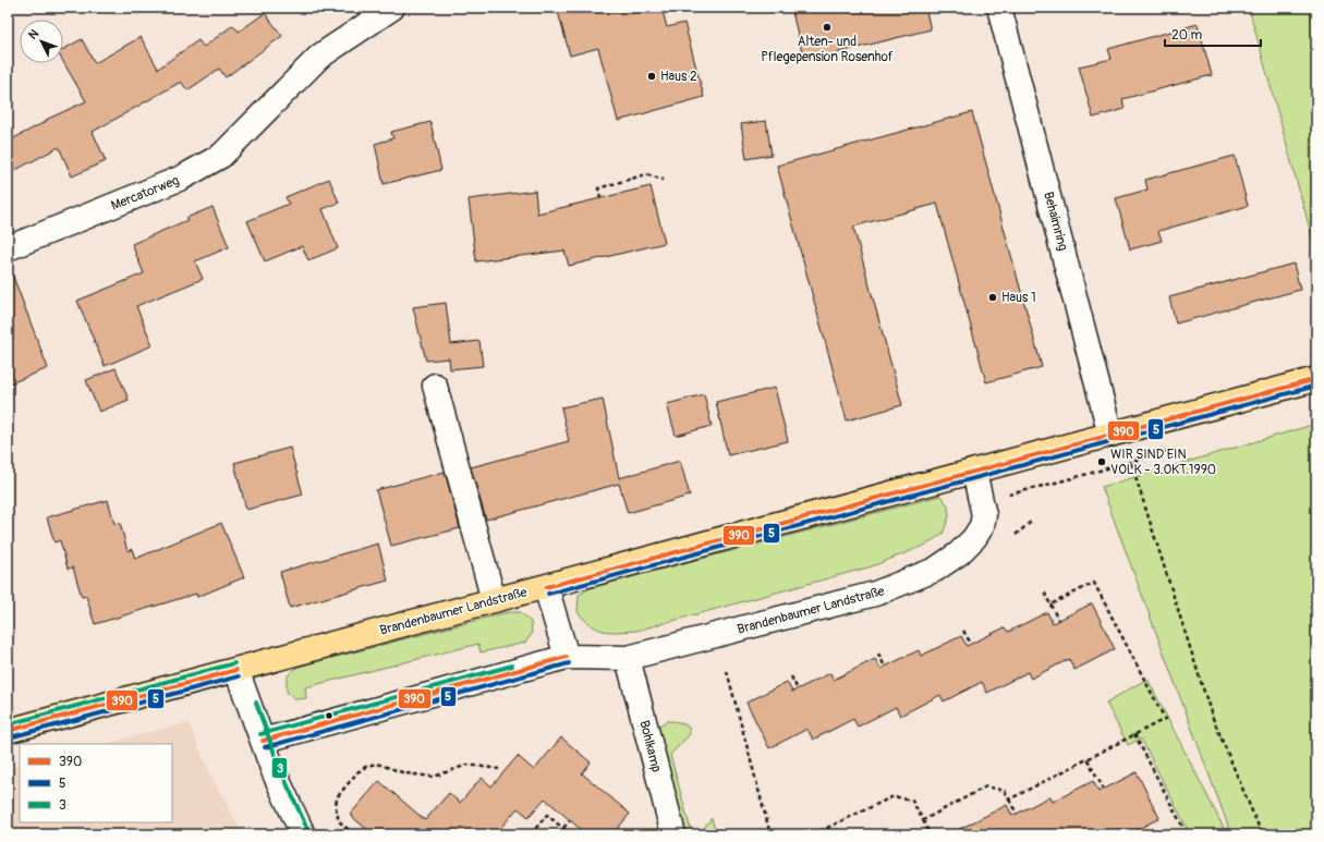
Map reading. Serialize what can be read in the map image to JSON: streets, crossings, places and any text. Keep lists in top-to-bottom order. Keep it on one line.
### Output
{"streets":{"main road":["Brandenbaumer Landstraße"],"street":["Mercatorweg","Behaimring","Bohlkamp"]},"crossings":[["Behaimring","Brandenbaumer Landstraße"],["Brandenbaumer Landstraße","Bohlkamp"]],"places":["Alten- und Pflegepension Rosenhof","Haus 2","Haus 1","WIR SIND EIN VOLK - 3.OKT.1990"],"lines":["transit line 390","transit line 5","transit line 3"],"legend":["390","5","3"],"scale_bar":"20 m","north":"top left"}
